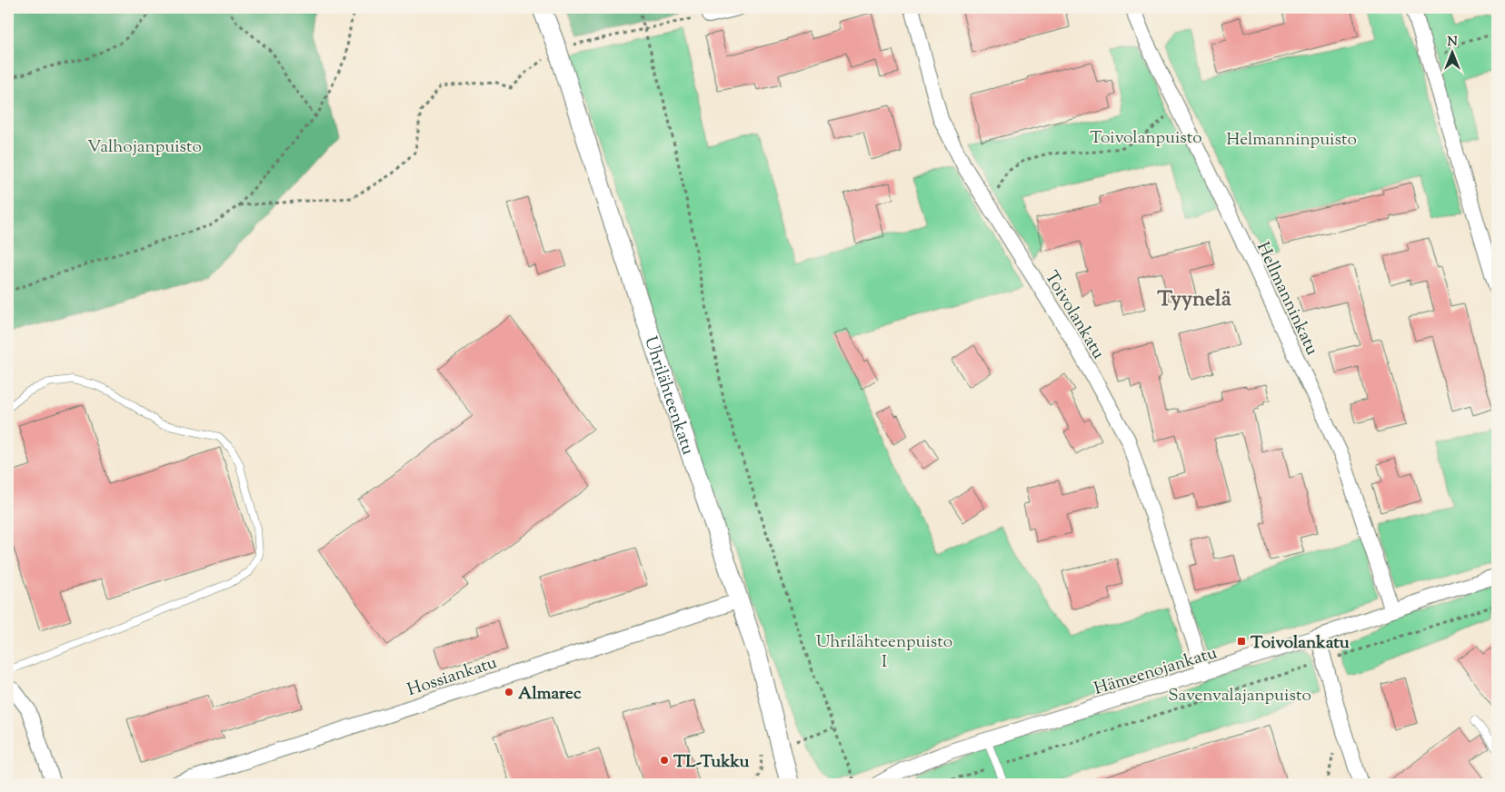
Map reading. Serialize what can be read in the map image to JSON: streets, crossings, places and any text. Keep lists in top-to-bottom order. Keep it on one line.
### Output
{"streets":{"street":["Hellmanninkatu","Toivolankatu","Uhrilähteenkatu","Hämeenojankatu","Hossiankatu"]},"crossings":[["Hellmanninkatu","Hämeenojankatu"],["Toivolankatu","Hämeenojankatu"],["Uhrilähteenkatu","Hossiankatu"]],"districts":["Tyynelä"],"parks":["Toivolanpuisto","Helmanninpuisto","Valhojanpuisto","Uhrilähteenpuisto I","Savenvalajanpuisto"],"places":{"transit":["Toivolankatu"],"other":["Almarec","TL-Tukku"]},"north":"top"}
